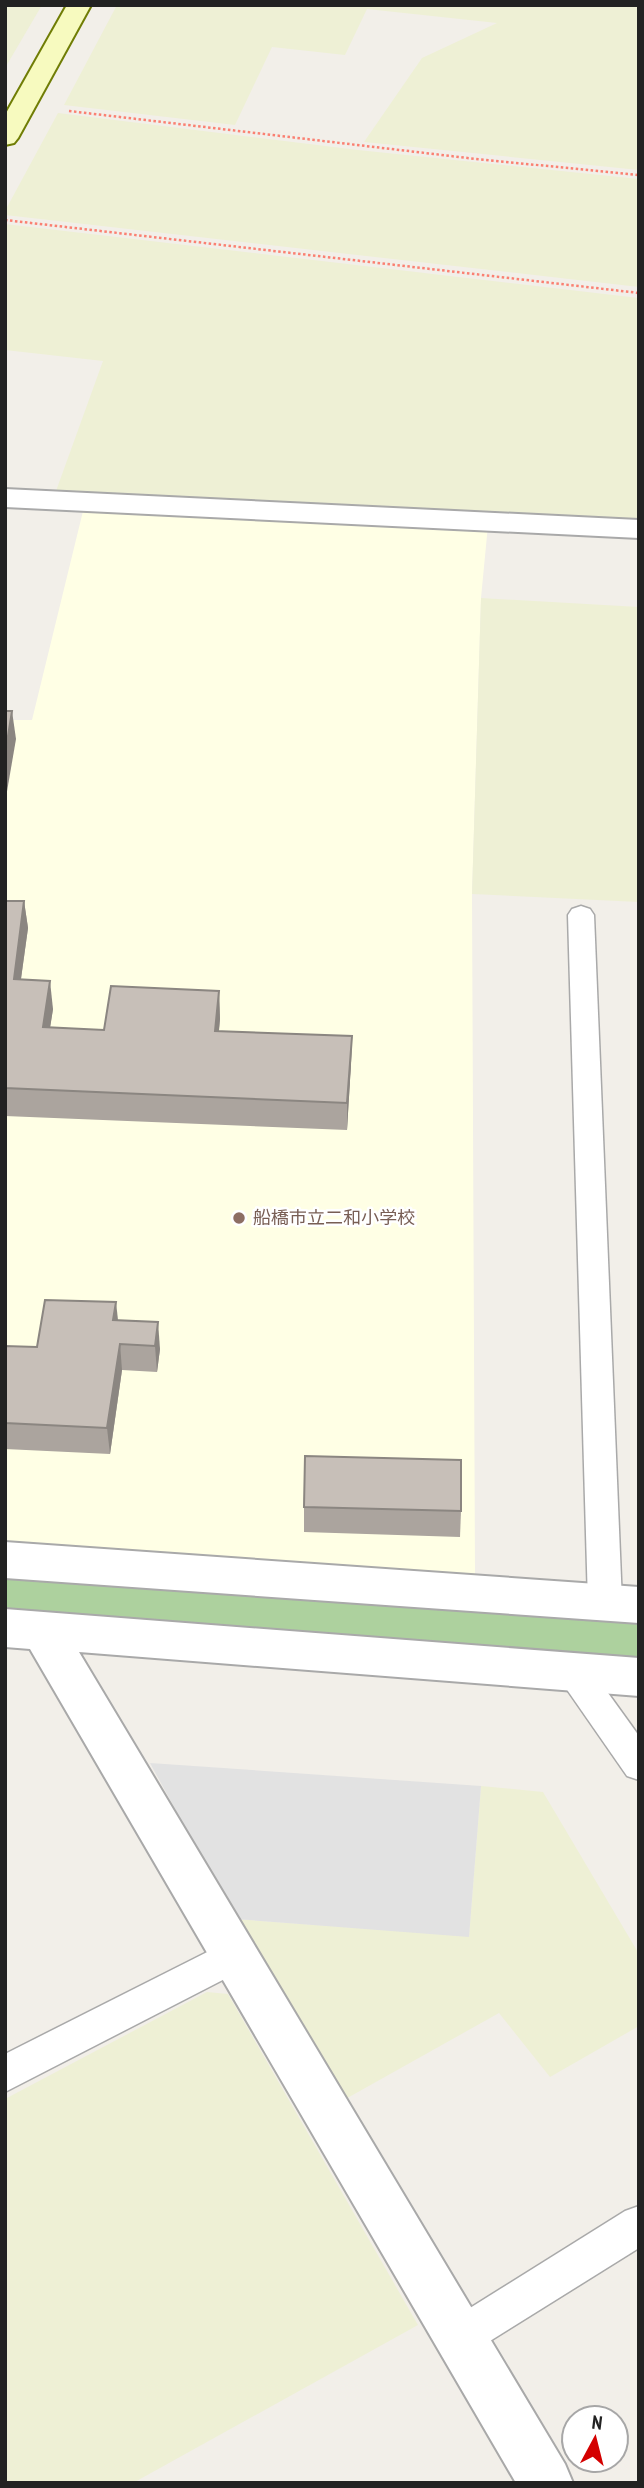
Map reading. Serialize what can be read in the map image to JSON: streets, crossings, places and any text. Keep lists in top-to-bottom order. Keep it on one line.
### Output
{"places":["船橋市立二和小学校"],"north":"top"}
